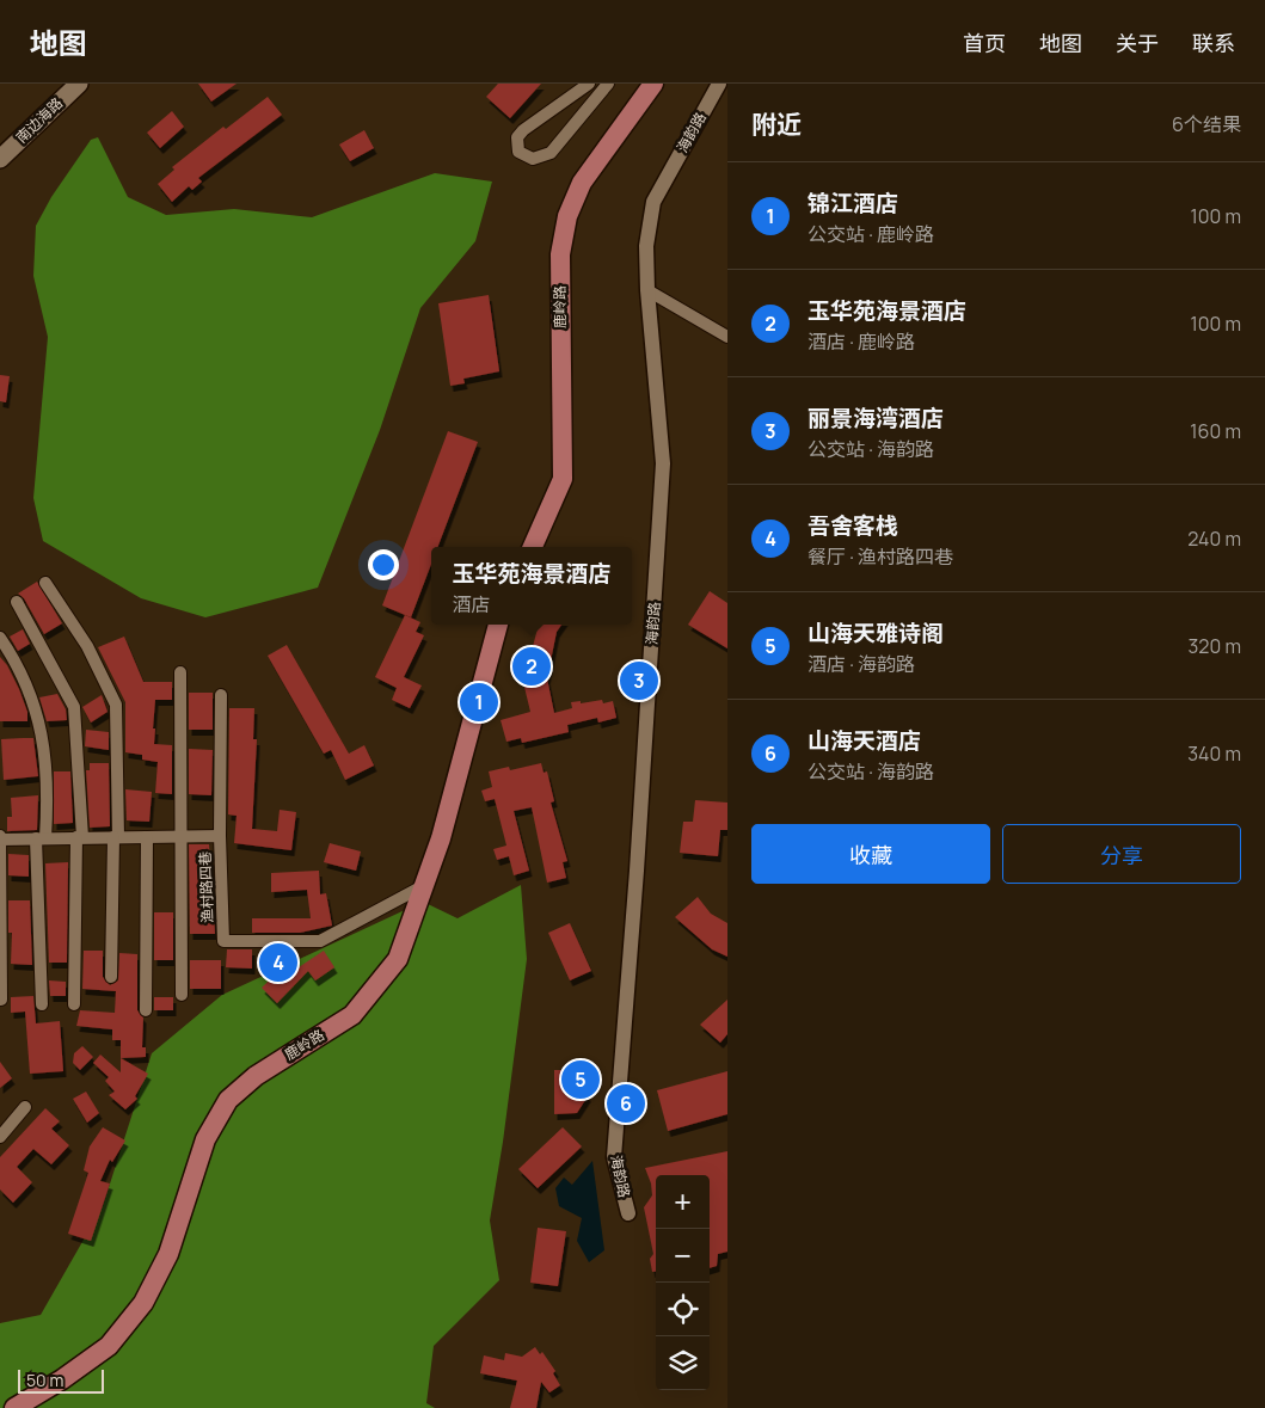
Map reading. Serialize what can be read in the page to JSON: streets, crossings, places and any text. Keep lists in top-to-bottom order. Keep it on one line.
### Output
{"streets":{"main road":["南边海路","鹿岭路"],"street":["海韵路","渔村路四巷"]},"crossings":[["鹿岭路","渔村路四巷"]],"scale_bar":"50 m","page":{"header":"地图","nav":["首页","地图","关于","联系"],"heading":["附近","6个结果"],"list":[{"mark":"1","name":"锦江酒店","note":"公交站 · 鹿岭路","value":"100 m"},{"mark":"2","name":"玉华苑海景酒店","note":"酒店 · 鹿岭路","value":"100 m"},{"mark":"3","name":"丽景海湾酒店","note":"公交站 · 海韵路","value":"160 m"},{"mark":"4","name":"吾舍客栈","note":"餐厅 · 渔村路四巷","value":"240 m"},{"mark":"5","name":"山海天雅诗阁","note":"酒店 · 海韵路","value":"320 m"},{"mark":"6","name":"山海天酒店","note":"公交站 · 海韵路","value":"340 m"}],"popup":["玉华苑海景酒店","酒店"],"pins":["2","3","1","4","5","6"],"buttons":["收藏","分享"],"map_buttons":["+","−"],"scale":"50 m"}}
